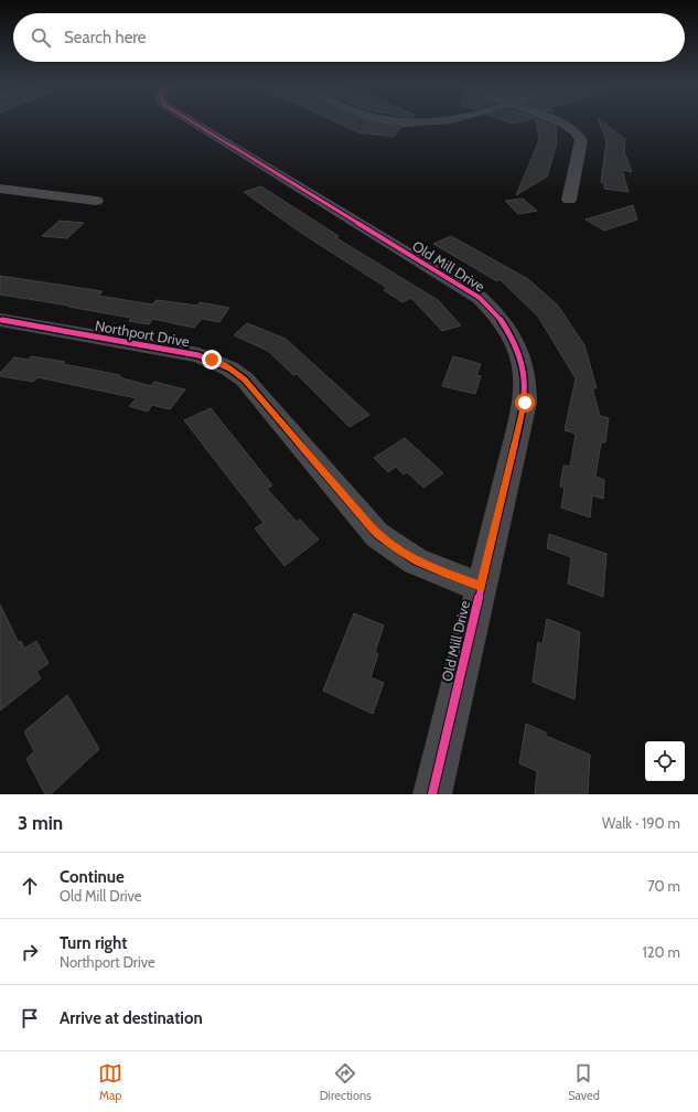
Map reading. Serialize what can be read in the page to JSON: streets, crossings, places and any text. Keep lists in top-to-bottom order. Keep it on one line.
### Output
{"streets":{"street":["Old Mill Drive","Northport Drive"]},"crossings":[["Old Mill Drive","Northport Drive"]],"page":{"search":"Search here","heading":["3 min","Walk · 190 m"],"list":[["Continue","Old Mill Drive","70 m"],["Turn right","Northport Drive","120 m"],"Arrive at destination"],"nav":["Map","Directions","Saved"]}}
